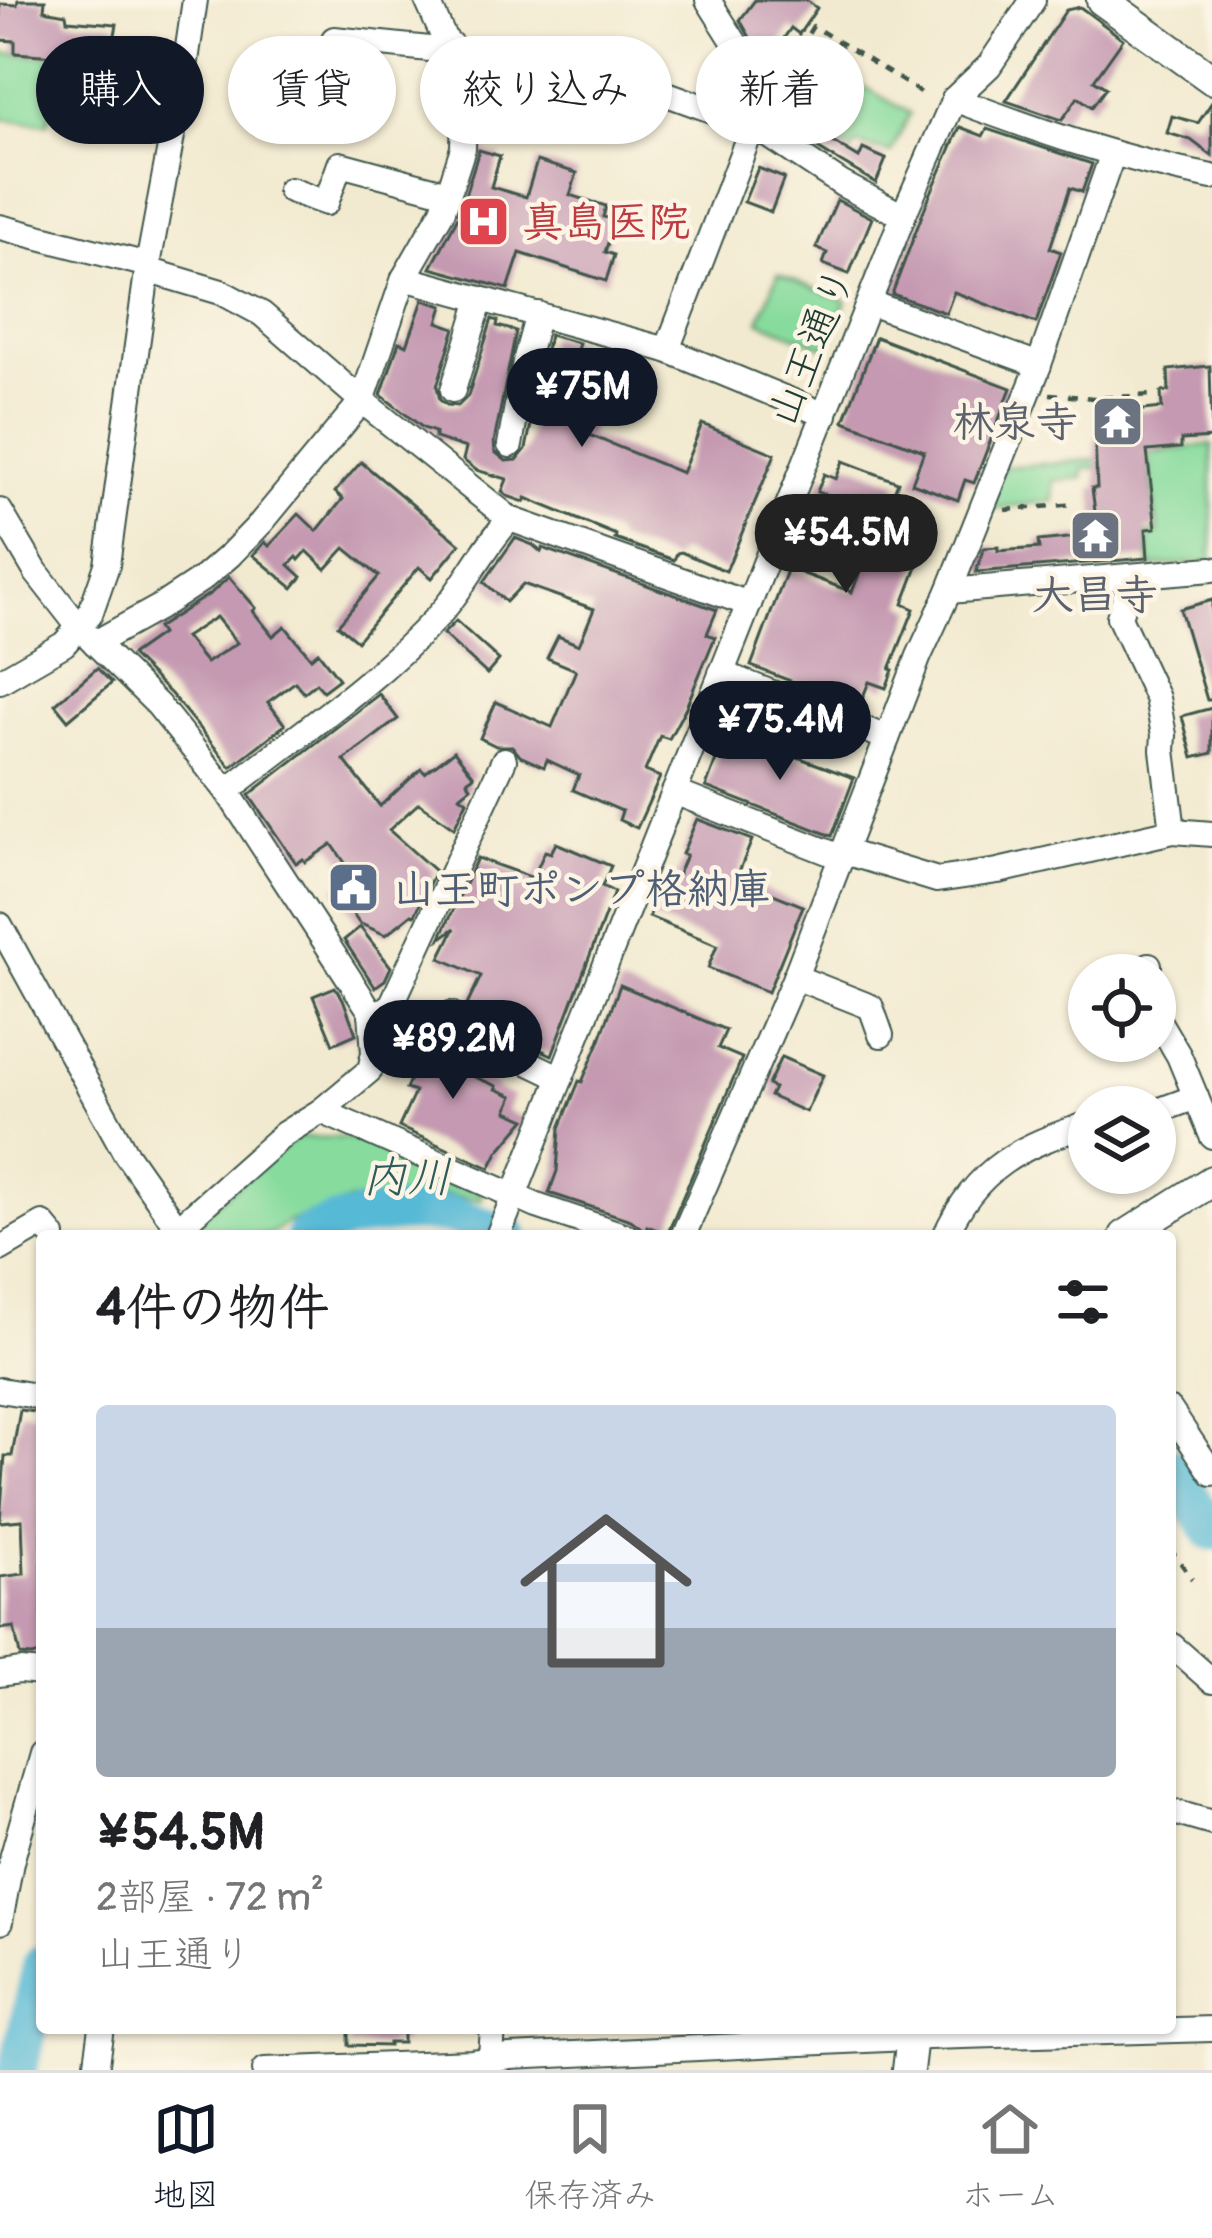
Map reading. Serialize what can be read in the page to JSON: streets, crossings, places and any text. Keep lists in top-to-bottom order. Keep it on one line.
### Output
{"streets":{"street":["山王通り"]},"water":["内川"],"places":{"hospital":["真島医院"],"temple":["林泉寺","大昌寺"],"public building":["山王町ポンプ格納庫"]},"page":{"chip":["購入","賃貸","絞り込み","新着"],"price":["¥75M","¥54.5M","¥75.4M","¥89.2M"],"heading":"4件の物件","list":[{"name":"¥54.5M","note":"2部屋 · 72 m² · 山王通り"}],"tabs":["地図","保存済み","ホーム"]}}
